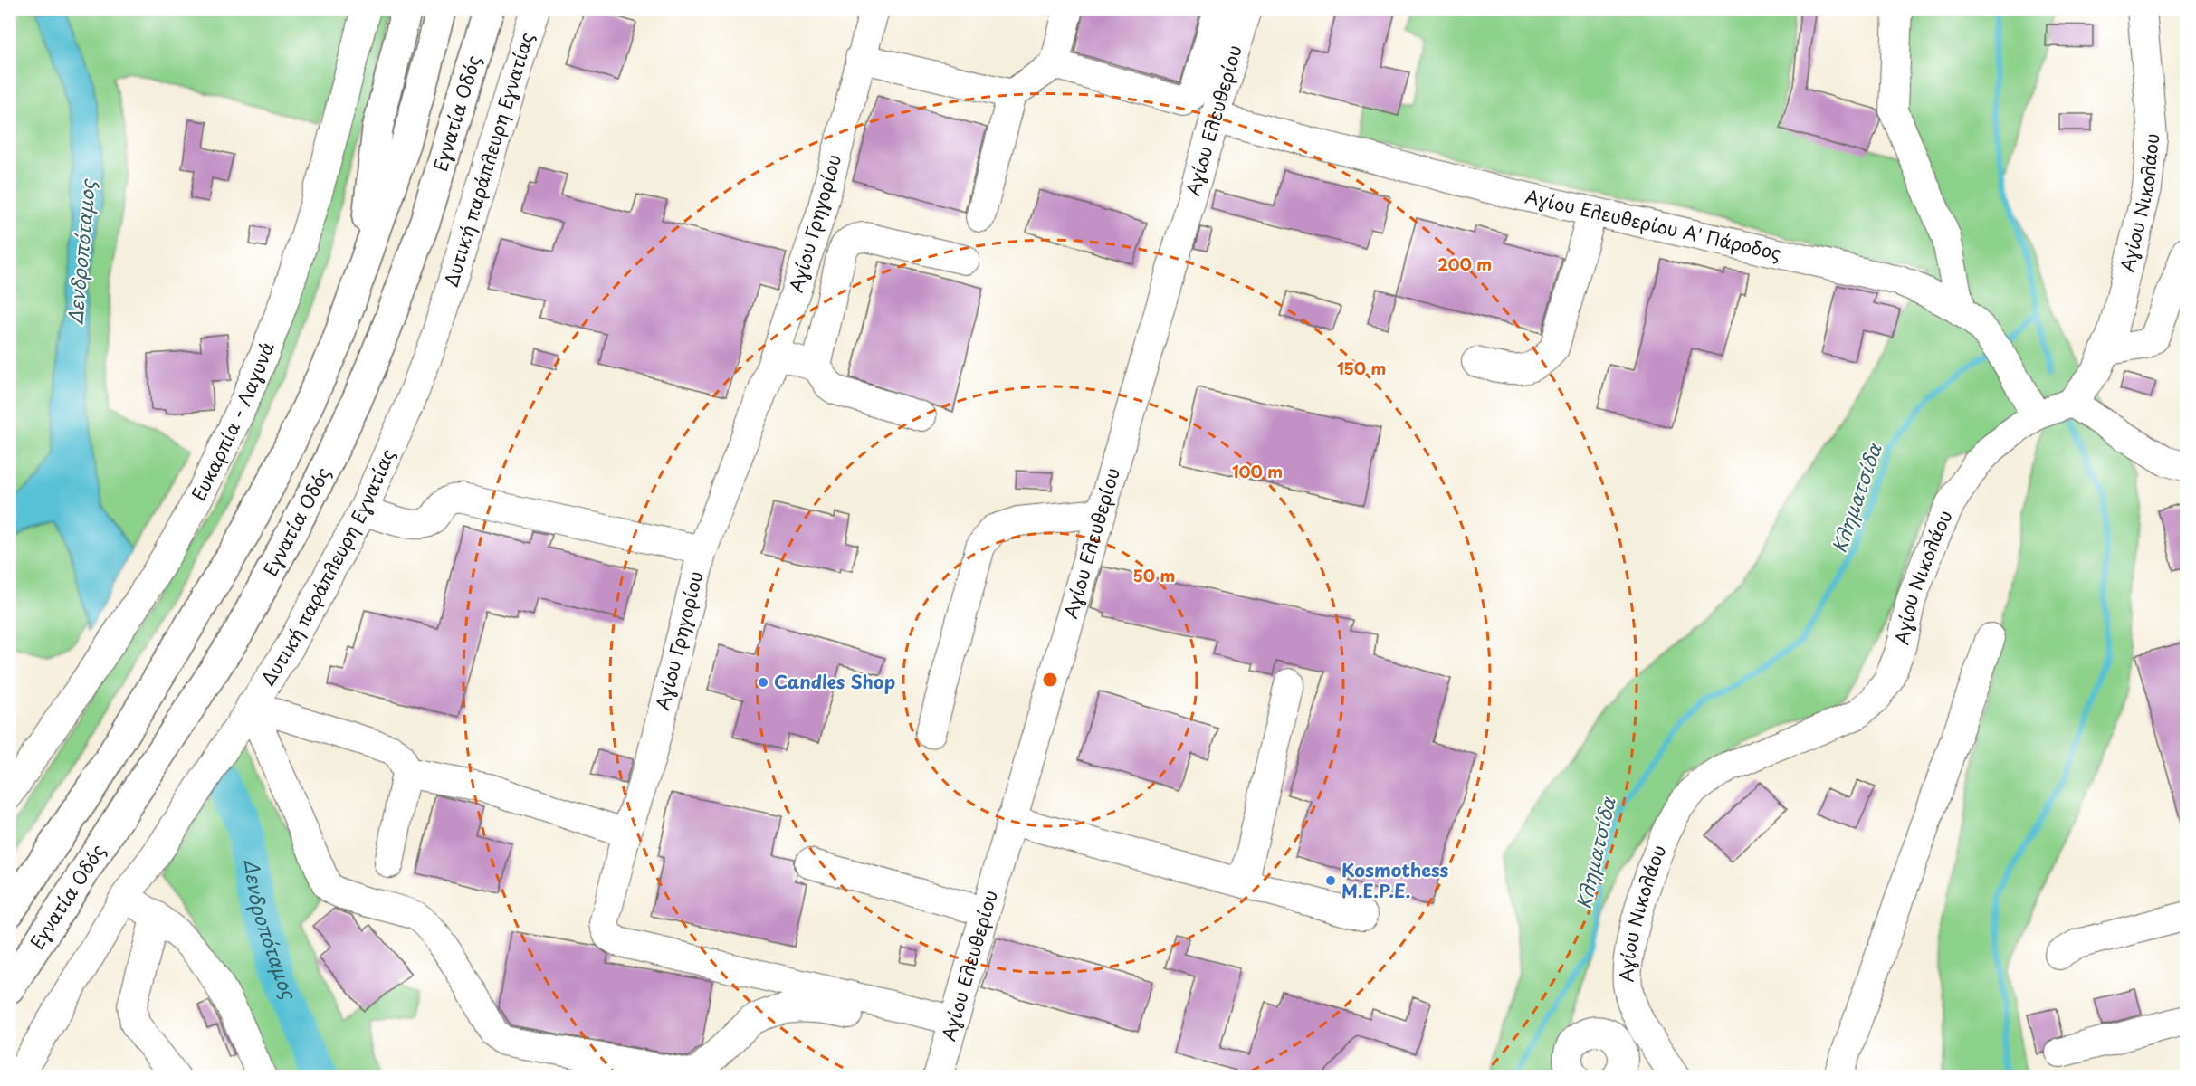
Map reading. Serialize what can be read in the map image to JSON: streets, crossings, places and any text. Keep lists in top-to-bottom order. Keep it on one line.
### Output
{"streets":{"highway":["Εγνατία Οδός"],"street":["Αγίου Ελευθερίου","Δυτική παράπλευρη Εγνατίας","Αγίου Νικολάου","Αγίου Γρηγορίου","Αγίου Ελευθερίου Α' Πάροδος","Ευκαρπία - Λαγυνά"]},"crossings":[["Αγίου Ελευθερίου","Αγίου Γρηγορίου"],["Αγίου Ελευθερίου","Αγίου Ελευθερίου Α' Πάροδος"],["Αγίου Νικολάου","Αγίου Ελευθερίου Α' Πάροδος"]],"water":["Δενδροπόταμος","Κληματσίδα"],"places":["Candles Shop","Kosmothess M.E.P.E."],"rings":["200 m","150 m","100 m","50 m"]}
